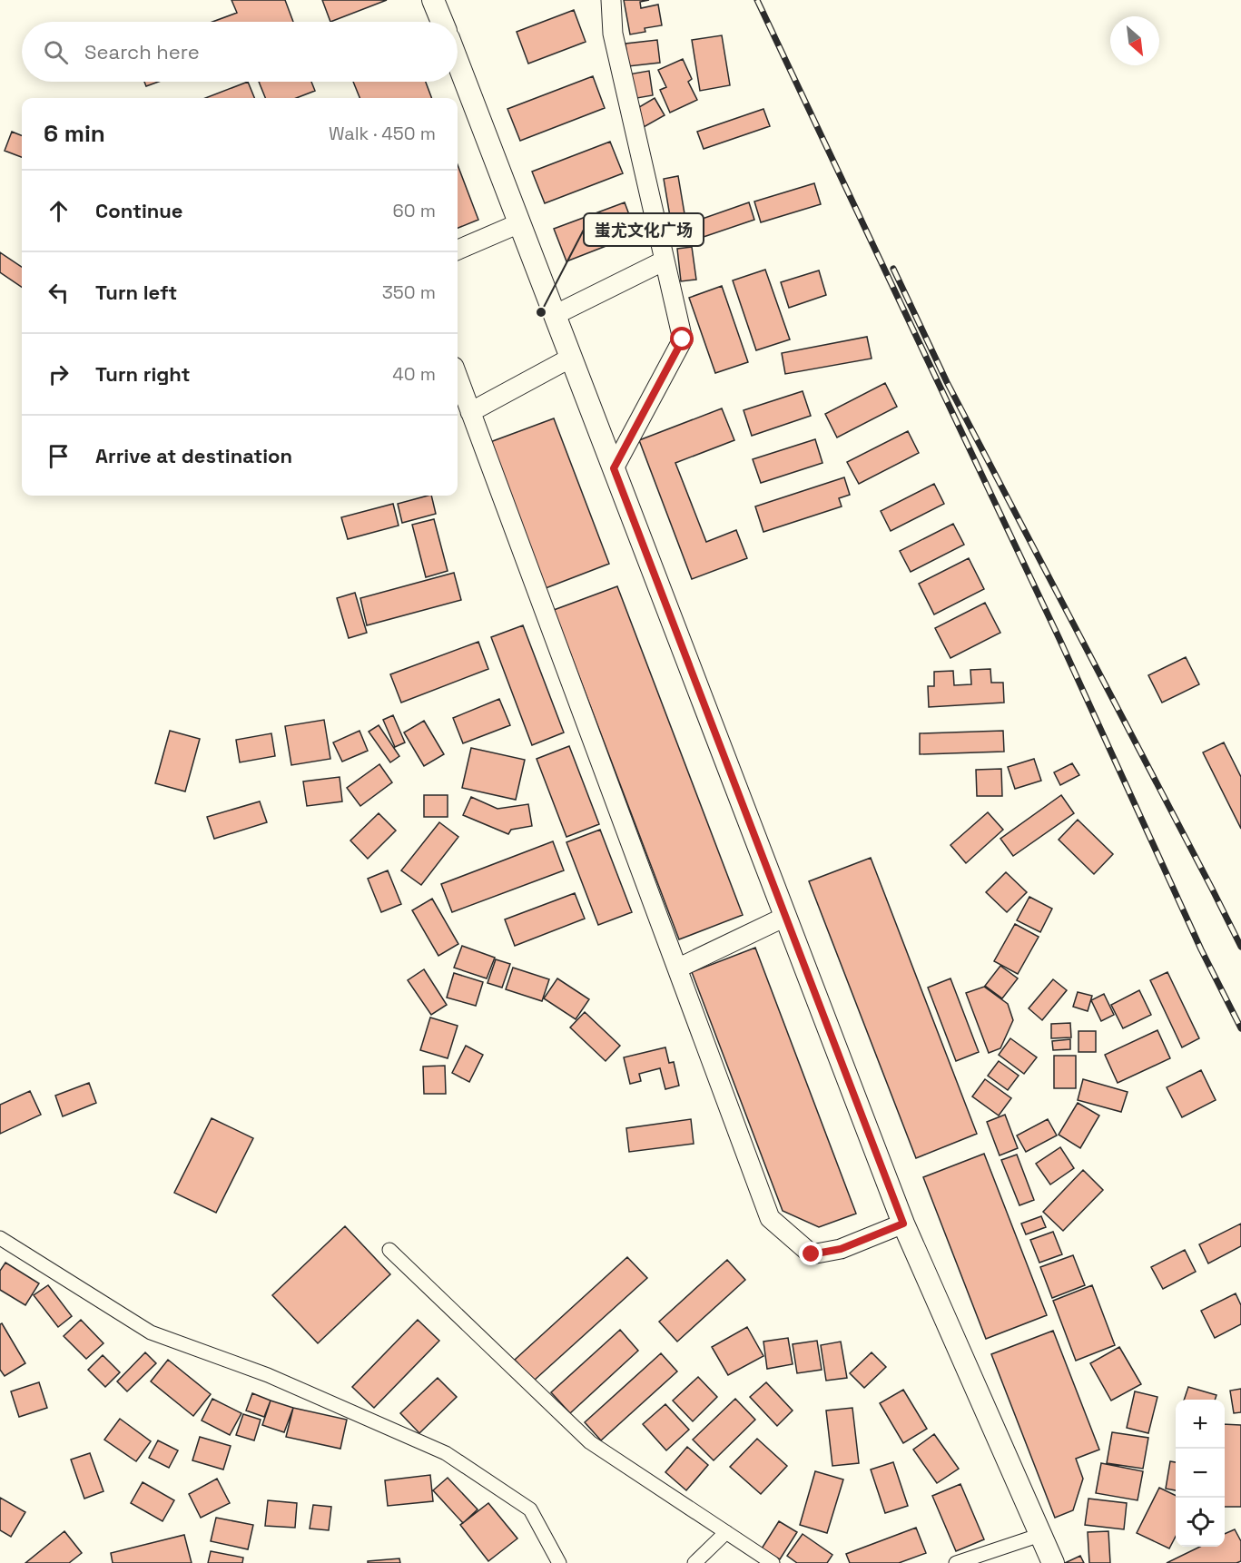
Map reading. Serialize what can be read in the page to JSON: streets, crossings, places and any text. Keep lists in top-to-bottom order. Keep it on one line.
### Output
{"places":["蚩尤文化广场"],"north":"bottom right","page":{"search":"Search here","heading":["6 min","Walk · 450 m"],"list":[["Continue","60 m"],["Turn left","350 m"],["Turn right","40 m"],"Arrive at destination"],"map_buttons":["+","−"]}}
